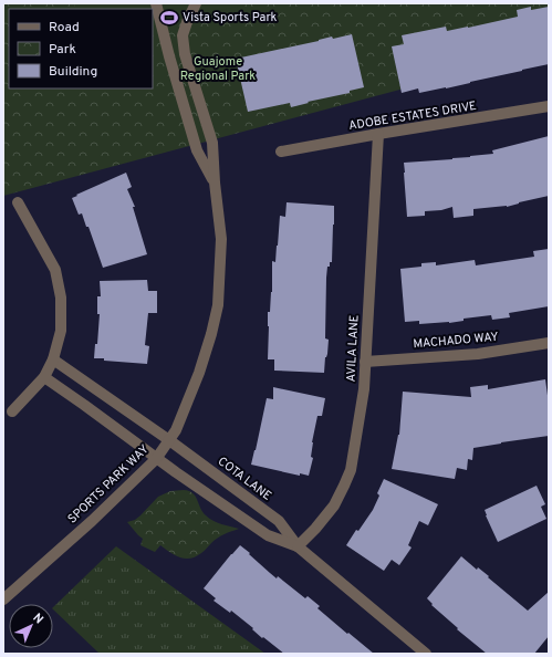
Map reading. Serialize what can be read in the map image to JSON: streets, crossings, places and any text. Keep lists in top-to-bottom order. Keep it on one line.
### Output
{"streets":{"street":["ADOBE ESTATES DRIVE","MACHADO WAY","AVILA LANE","COTA LANE","SPORTS PARK WAY"]},"crossings":[["ADOBE ESTATES DRIVE","AVILA LANE"],["MACHADO WAY","AVILA LANE"],["AVILA LANE","COTA LANE"],["COTA LANE","SPORTS PARK WAY"]],"parks":["Guajome Regional Park"],"places":{"sports":["Vista Sports Park"]},"legend":["Road","Park","Building"],"north":"top right"}
